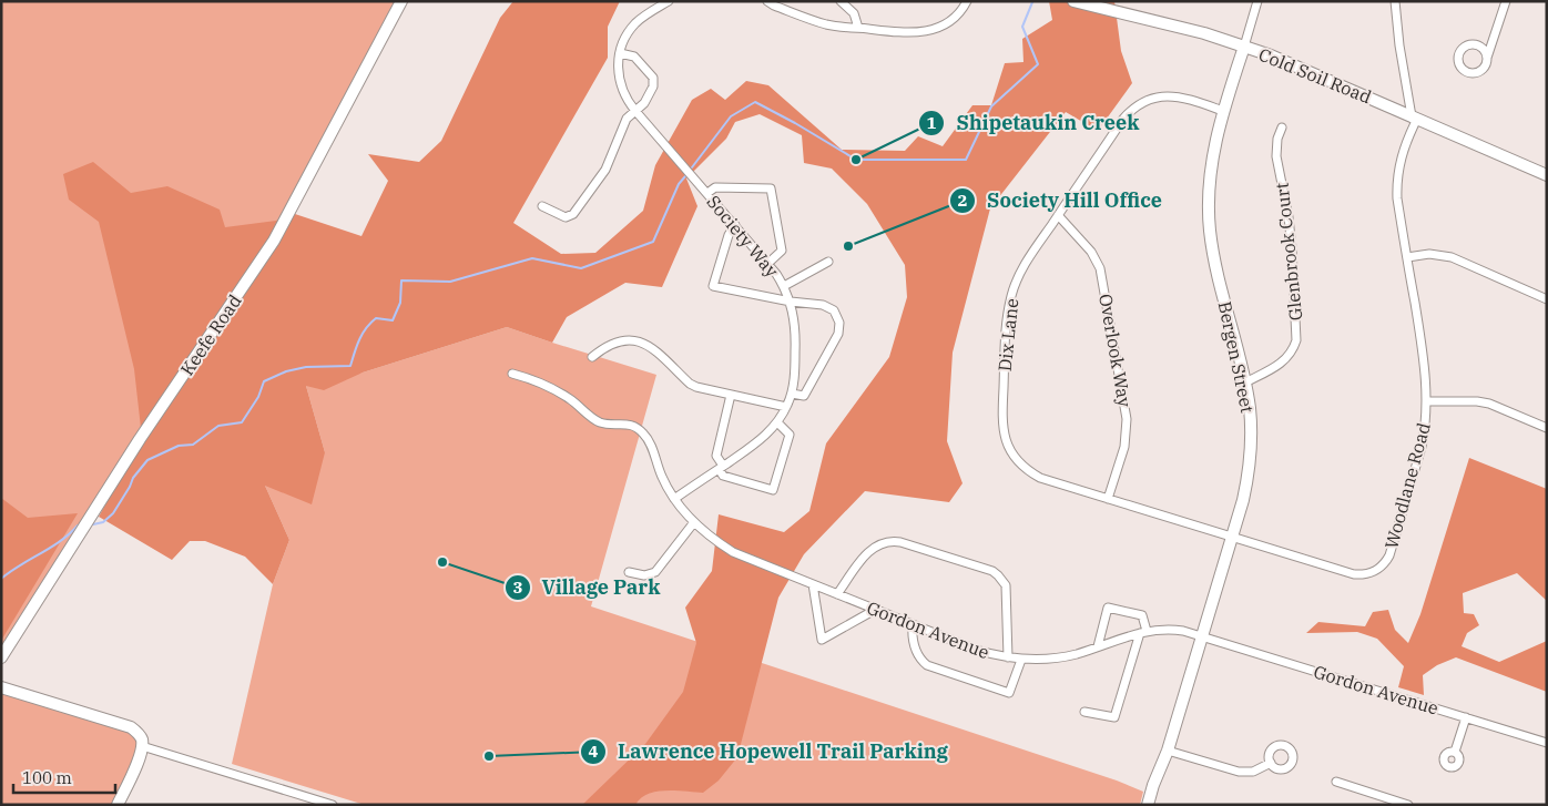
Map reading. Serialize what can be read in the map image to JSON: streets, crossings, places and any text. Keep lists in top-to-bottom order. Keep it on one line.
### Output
{"streets":{"street":["Cold Soil Road","Society Way","Glenbrook Court","Keefe Road","Dix Lane","Overlook Way","Bergen Street","Woodlane Road","Gordon Avenue"]},"crossings":[["Cold Soil Road","Bergen Street"],["Cold Soil Road","Woodlane Road"],["Society Way","Gordon Avenue"],["Glenbrook Court","Bergen Street"],["Dix Lane","Overlook Way"],["Dix Lane","Bergen Street"],["Dix Lane","Woodlane Road"],["Bergen Street","Woodlane Road"],["Bergen Street","Gordon Avenue"]],"places":["Shipetaukin Creek","Society Hill Office","Village Park","Lawrence Hopewell Trail Parking"],"scale_bar":"100 m"}
